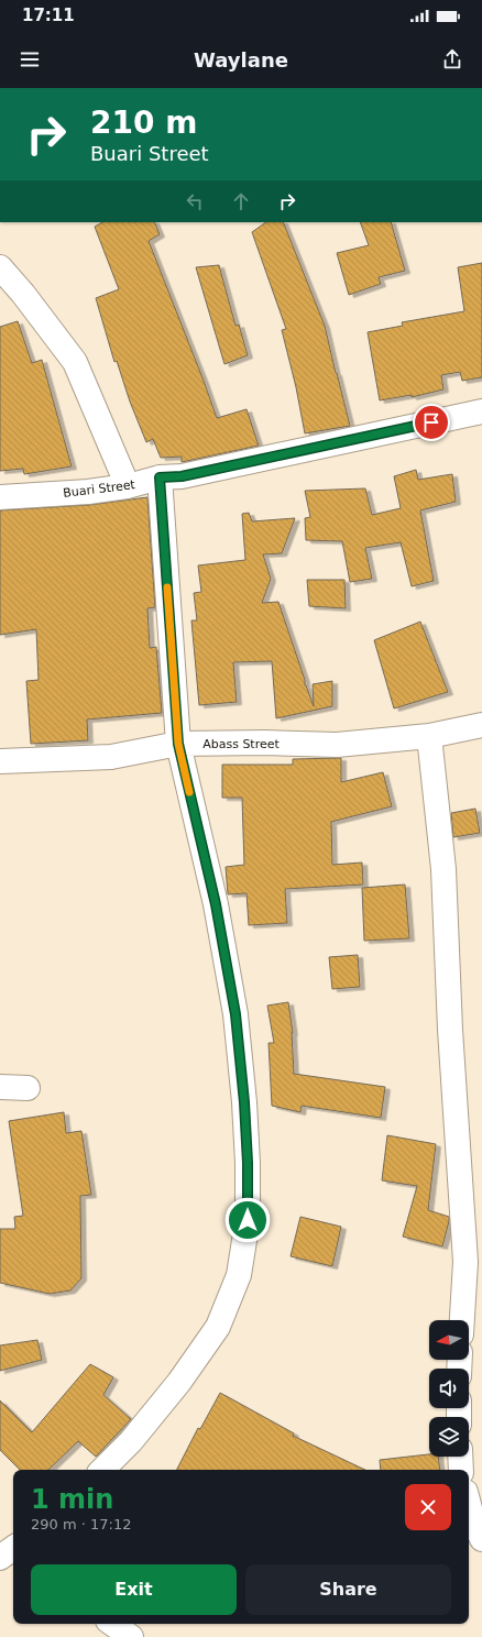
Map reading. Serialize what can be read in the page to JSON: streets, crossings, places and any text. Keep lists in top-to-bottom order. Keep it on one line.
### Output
{"streets":{"street":["Buari Street","Abass Street"]},"north":"left","page":{"status":"17:11","header":"Waylane","turn":["210 m","Buari Street"],"heading":["1 min","290 m · 17:12"],"buttons":["Exit","Share"]}}
